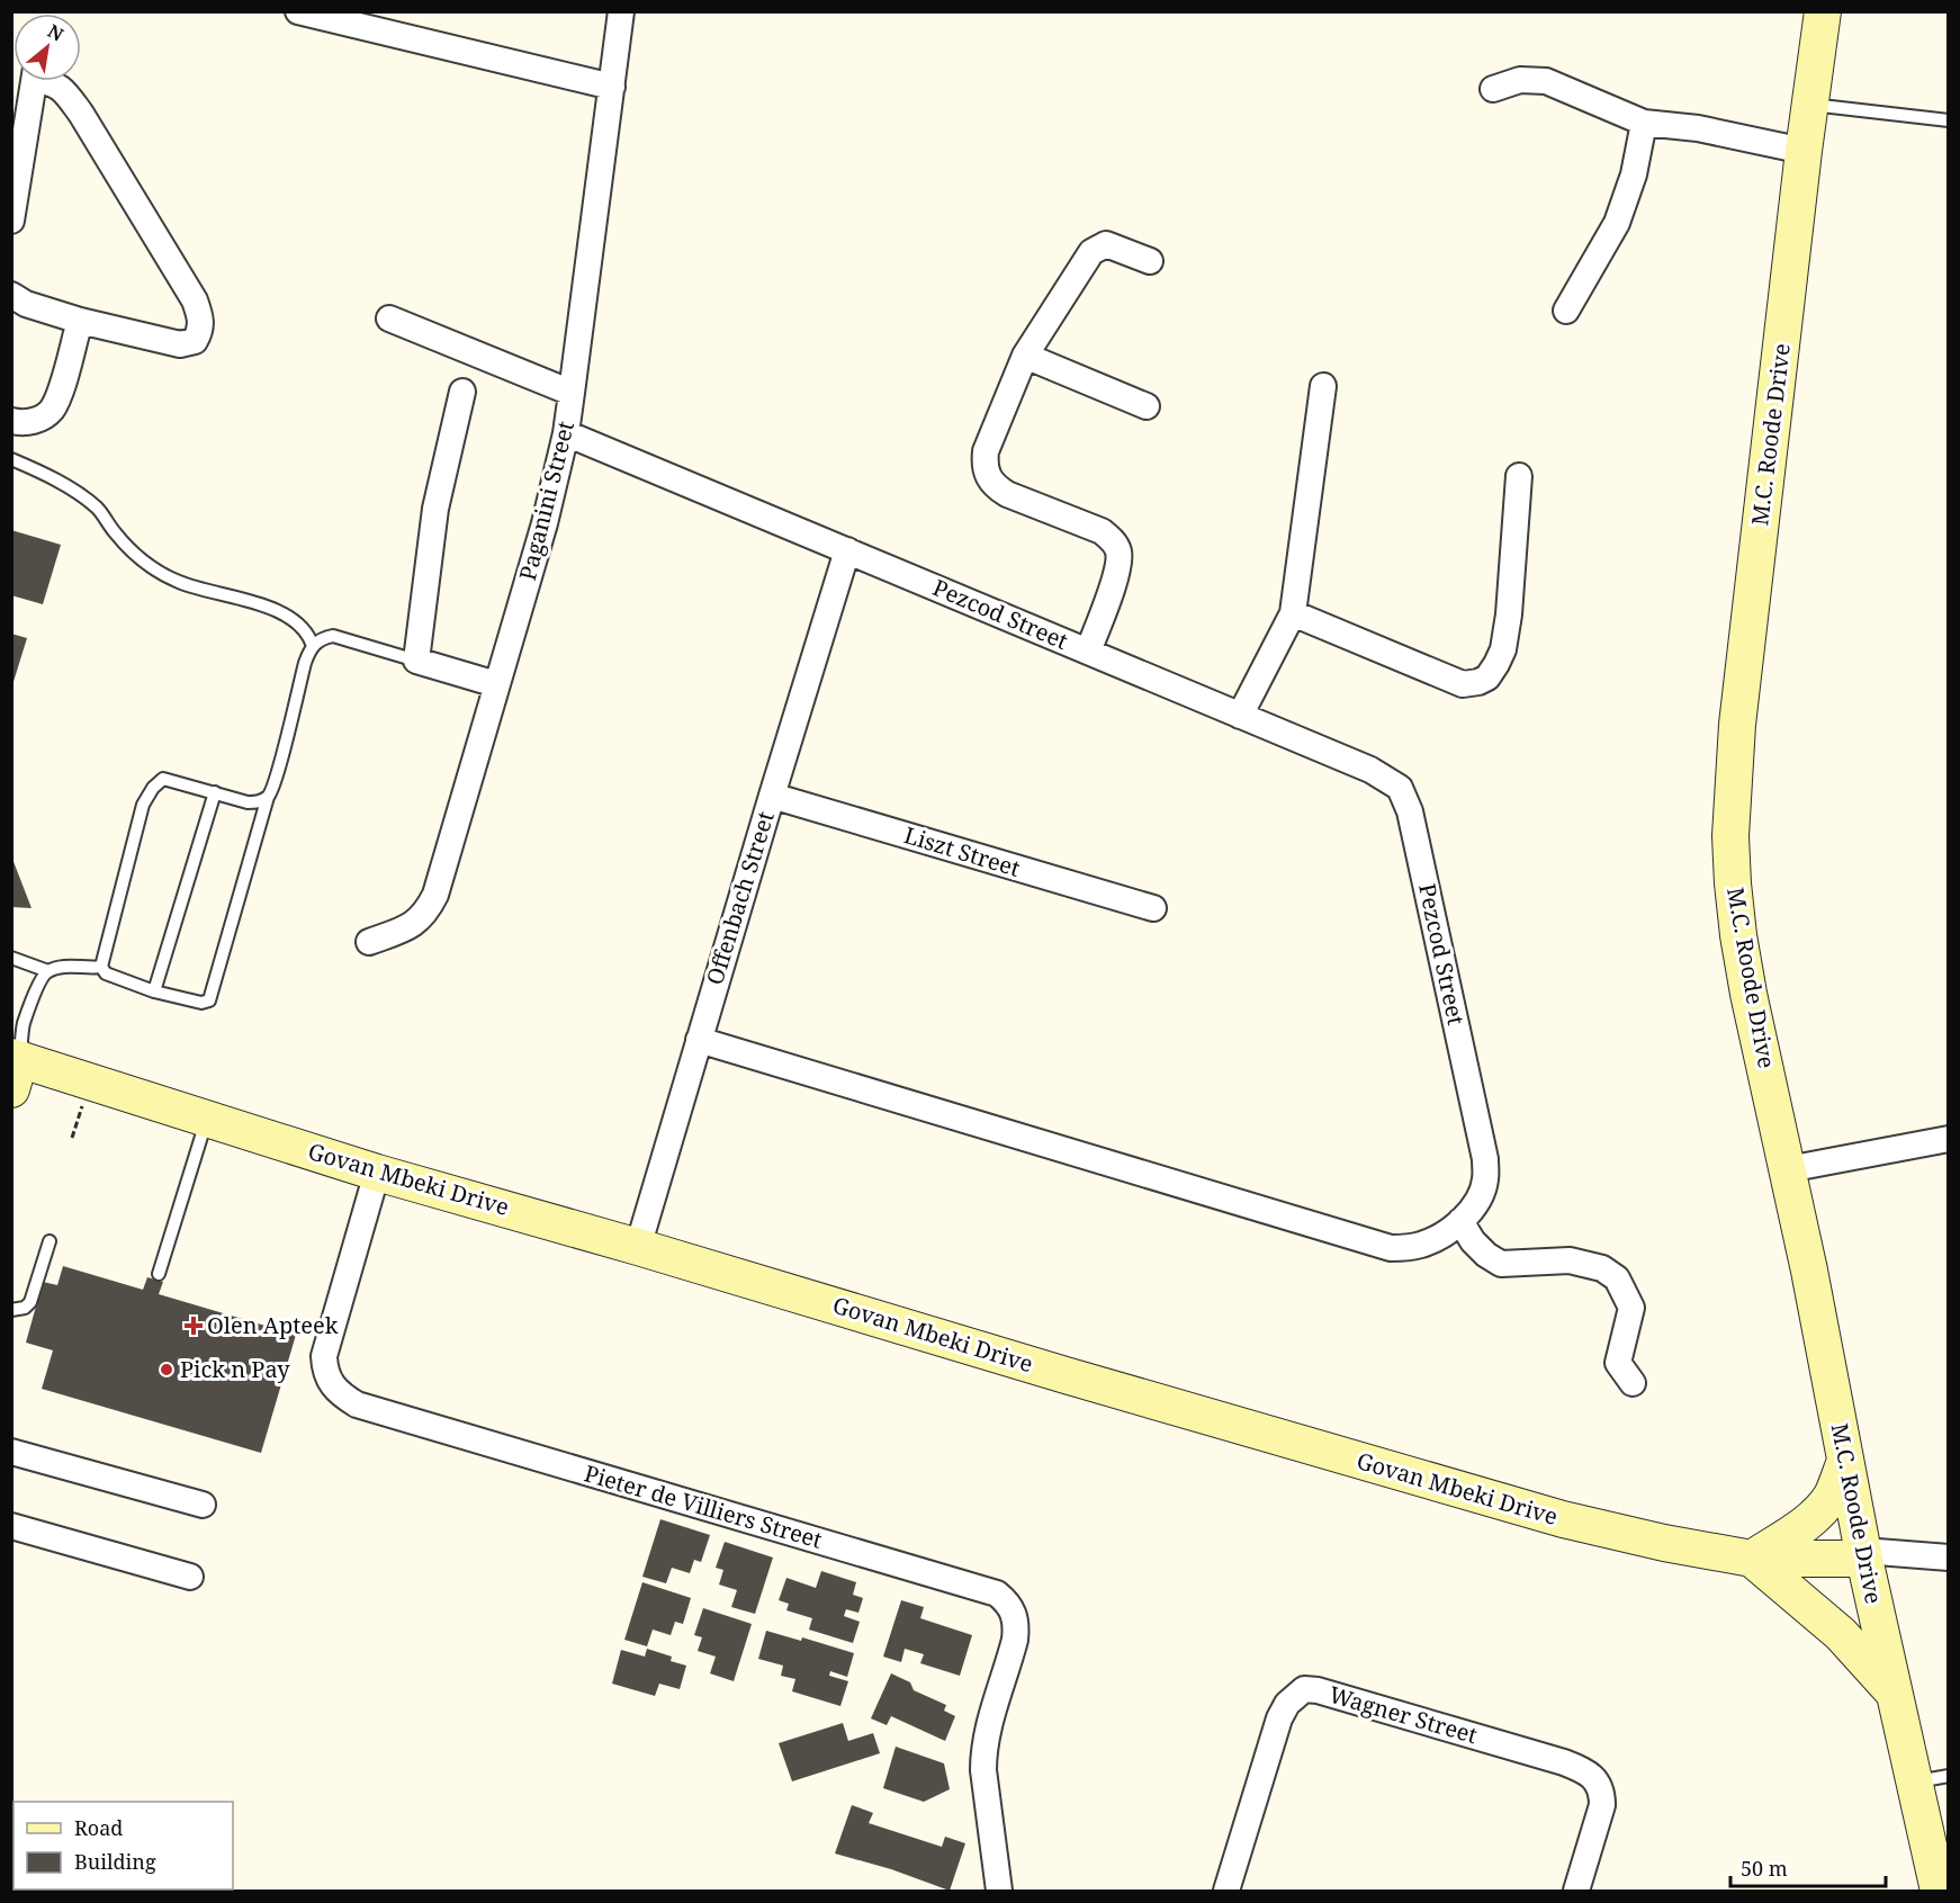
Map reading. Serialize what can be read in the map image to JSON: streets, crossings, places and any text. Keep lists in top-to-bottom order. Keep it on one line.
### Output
{"streets":{"street":["M.C. Roode Drive","Paganini Street","Pezcod Street","Liszt Street","Offenbach Street","Govan Mbeki Drive","Pieter de Villiers Street","Wagner Street"]},"crossings":[["M.C. Roode Drive","Govan Mbeki Drive"],["Paganini Street","Pezcod Street"],["Pezcod Street","Offenbach Street"],["Liszt Street","Offenbach Street"],["Offenbach Street","Govan Mbeki Drive"],["Govan Mbeki Drive","Pieter de Villiers Street"]],"places":{"health":["Olen Apteek"],"other":["Pick n Pay"]},"legend":["Road","Building"],"scale_bar":"50 m","north":"top right"}
